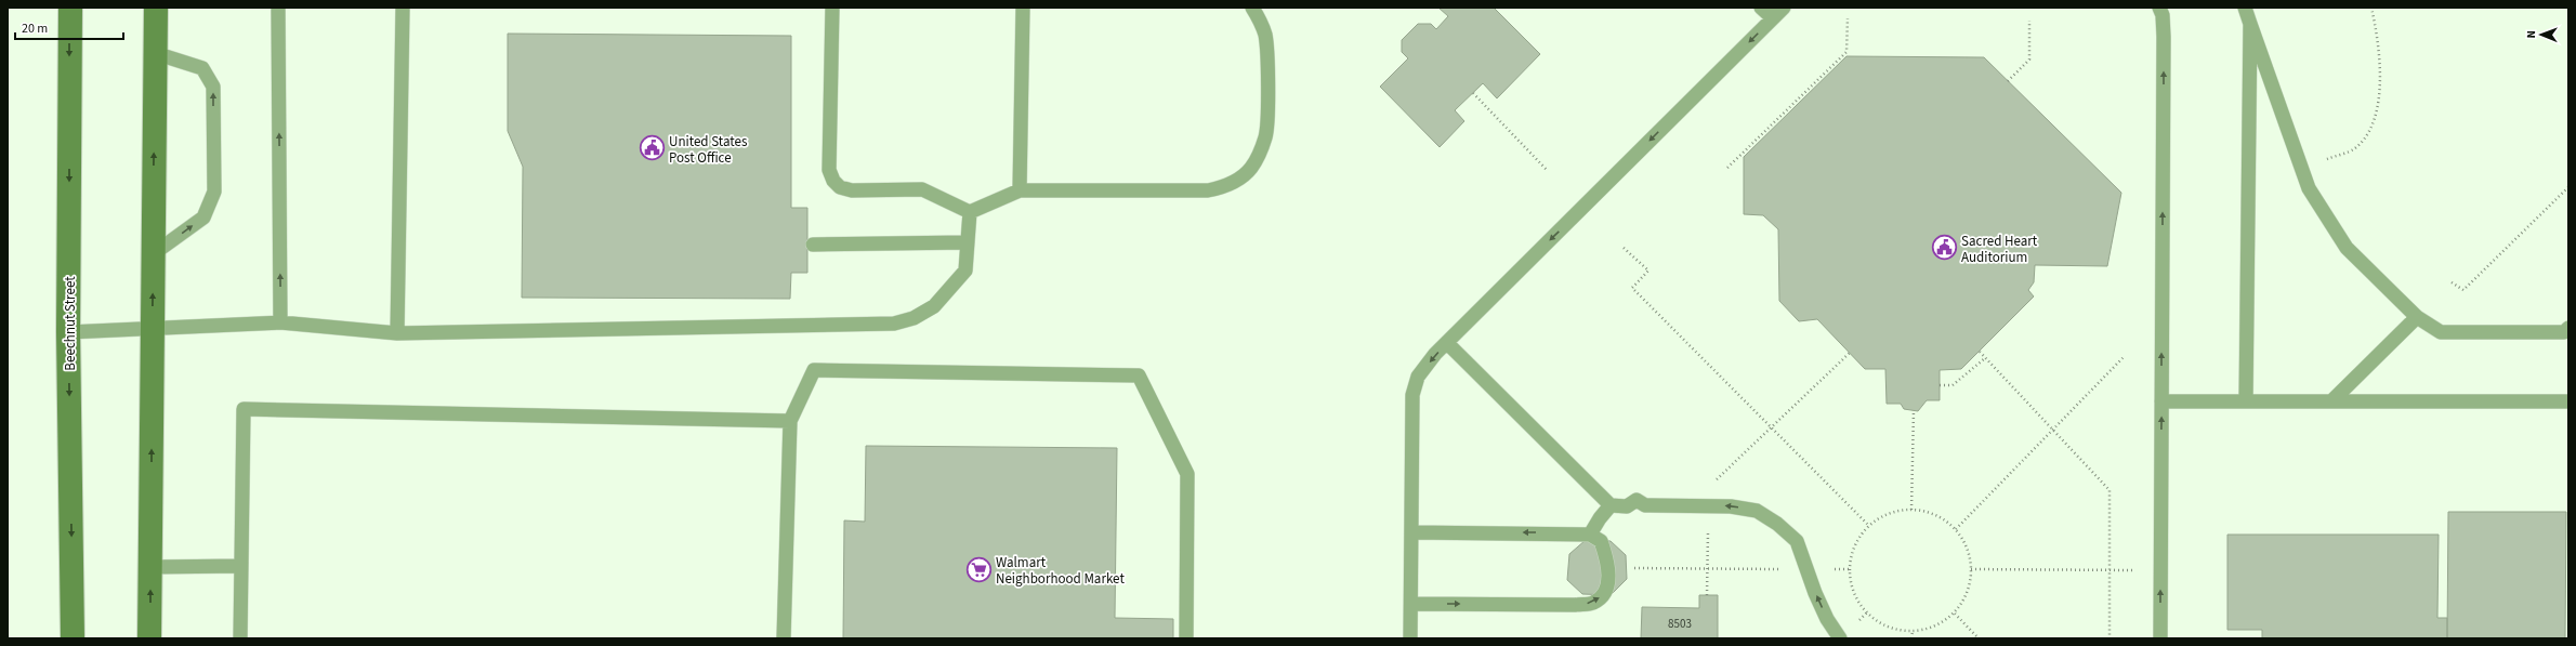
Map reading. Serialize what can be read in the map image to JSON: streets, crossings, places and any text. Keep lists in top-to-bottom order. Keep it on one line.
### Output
{"streets":{"main road":["Beechnut Street"]},"places":{"public building":["United States Post Office","Sacred Heart Auditorium"],"supermarket":["Walmart Neighborhood Market"]},"house_numbers":["8503"],"scale_bar":"20 m","north":"left"}
